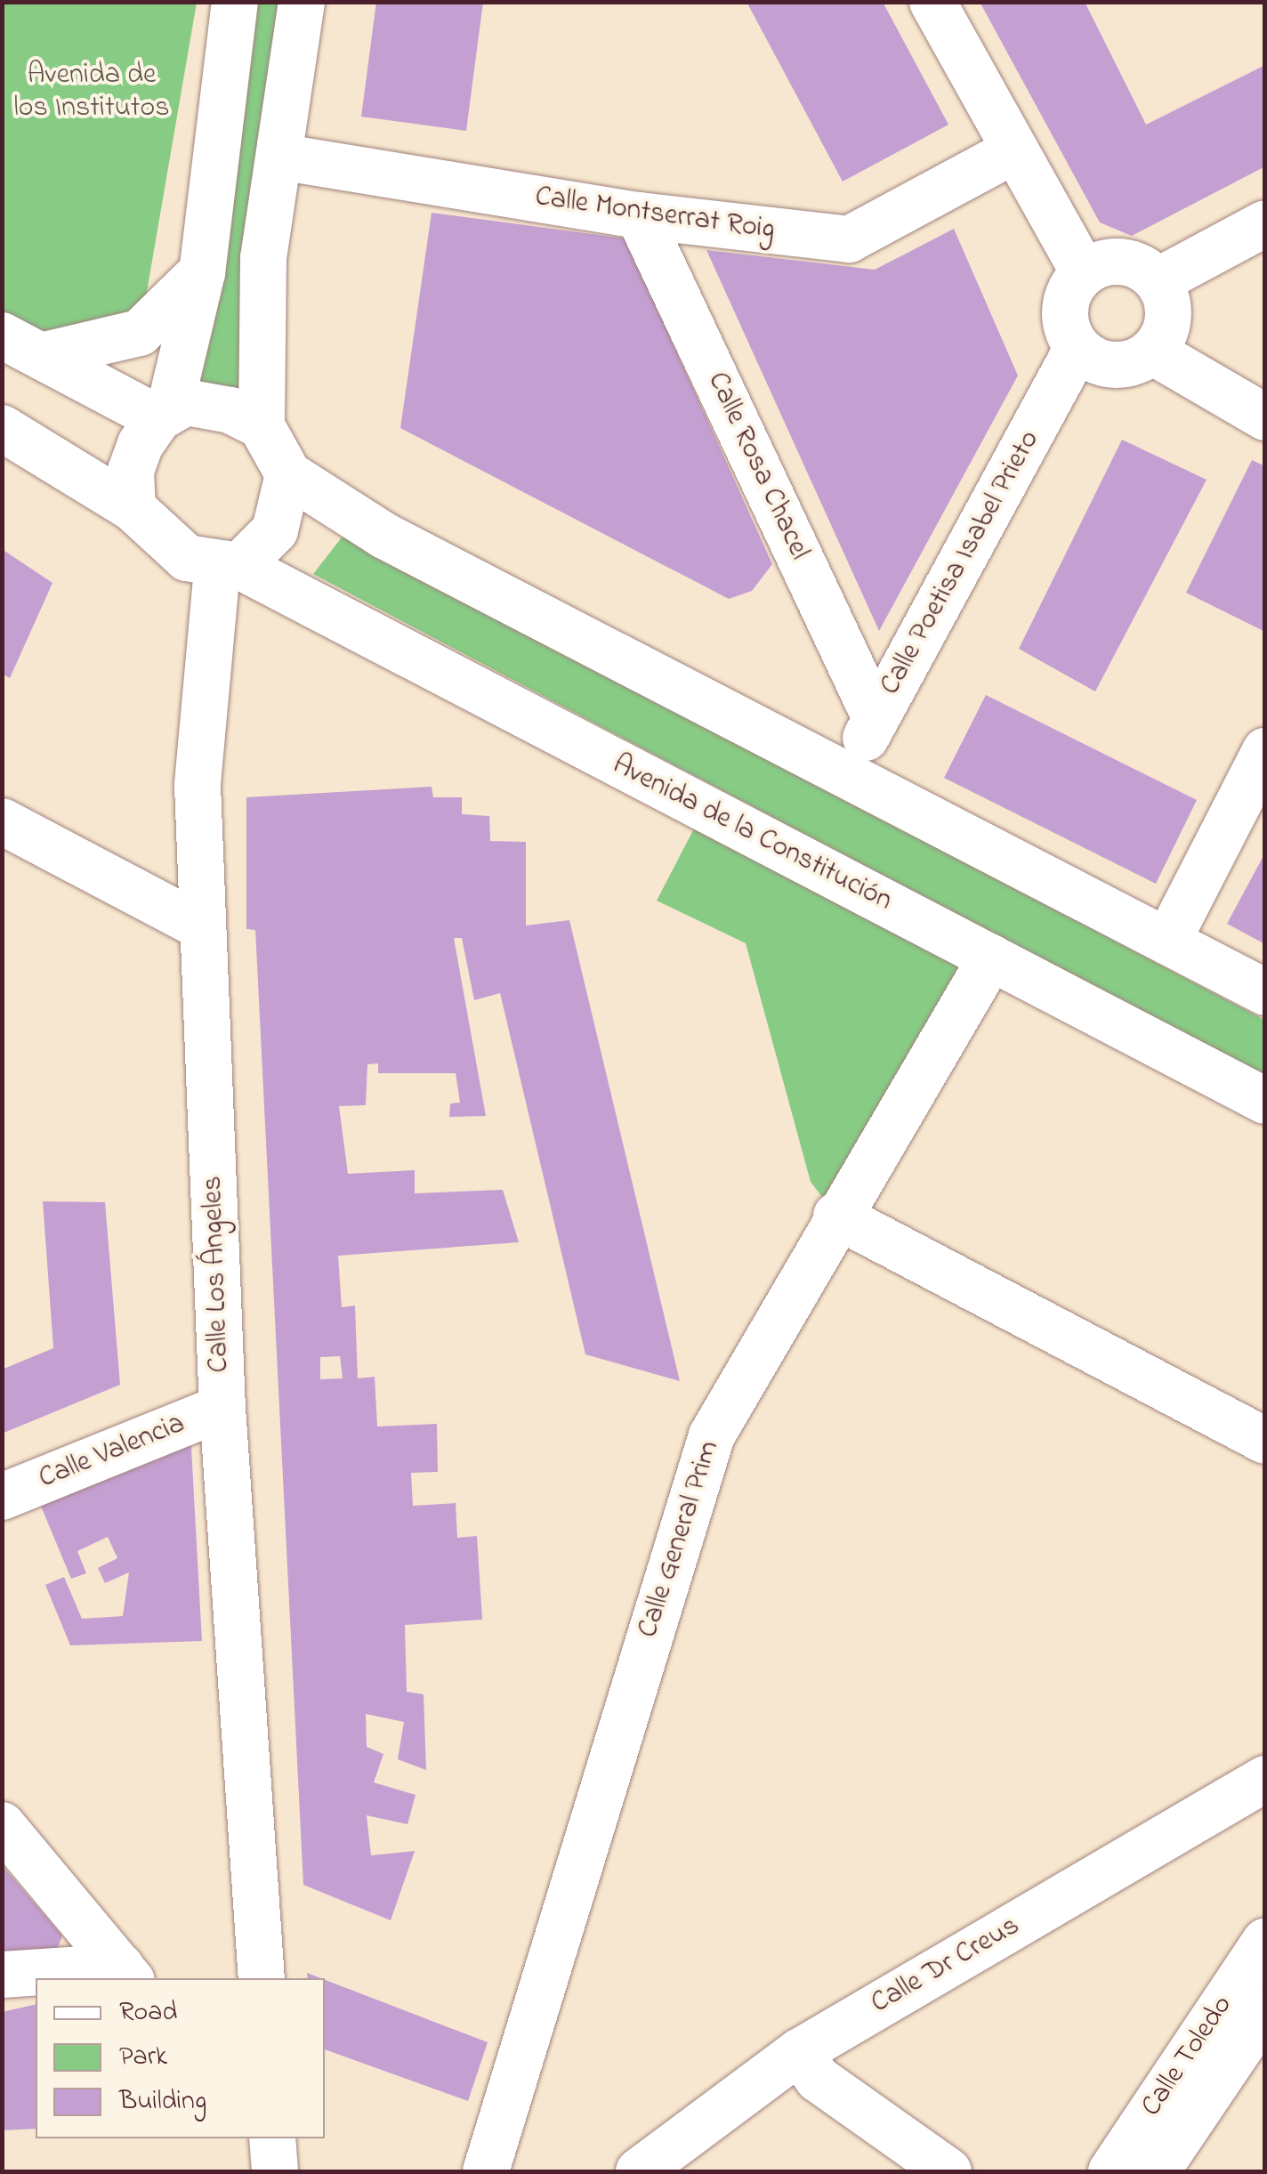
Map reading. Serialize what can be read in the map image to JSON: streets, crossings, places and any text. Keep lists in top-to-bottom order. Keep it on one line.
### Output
{"streets":{"street":["Calle Montserrat Roig","Calle Rosa Chacel","Calle Poetisa Isabel Prieto","Avenida de la Constitución","Calle Los Ángeles","Calle Valencia","Calle General Prim","Calle Dr Creus","Calle Toledo"]},"crossings":[["Calle Montserrat Roig","Calle Rosa Chacel"],["Calle Rosa Chacel","Calle Poetisa Isabel Prieto"],["Avenida de la Constitución","Calle Los Ángeles"],["Avenida de la Constitución","Calle General Prim"],["Calle Los Ángeles","Calle Valencia"]],"parks":["Avenida de los Institutos"],"legend":["Road","Park","Building"]}
